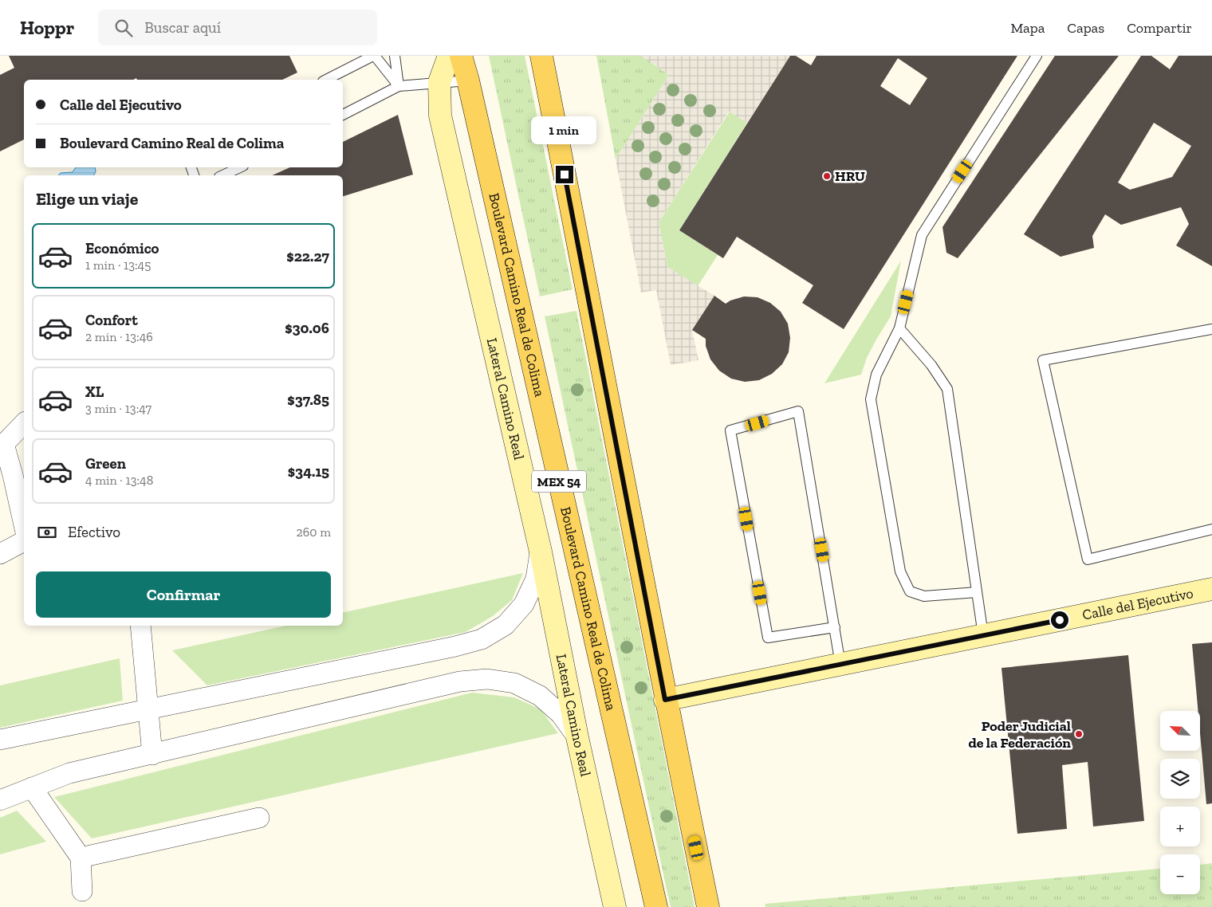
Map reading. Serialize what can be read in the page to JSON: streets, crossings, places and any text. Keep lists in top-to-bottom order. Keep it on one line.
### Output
{"streets":{"main road":["Boulevard Camino Real de Colima","MEX 54"],"street":["Lateral Camino Real","Calle del Ejecutivo"]},"places":["HRU","Poder Judicial de la Federación"],"north":"top left","page":{"header":"Hoppr","search":"Buscar aquí","nav":["Mapa","Capas","Compartir"],"banner":["Calle del Ejecutivo","Boulevard Camino Real de Colima"],"bubble":"1 min","heading":"Elige un viaje","list":[{"name":"Económico","note":"1 min · 13:45","value":"$22.27"},{"name":"Confort","note":"2 min · 13:46","value":"$30.06"},{"name":"XL","note":"3 min · 13:47","value":"$37.85"},{"name":"Green","note":"4 min · 13:48","value":"$34.15"}],"pay":["Efectivo","260 m"],"buttons":"Confirmar","map_buttons":["+","−"]}}
